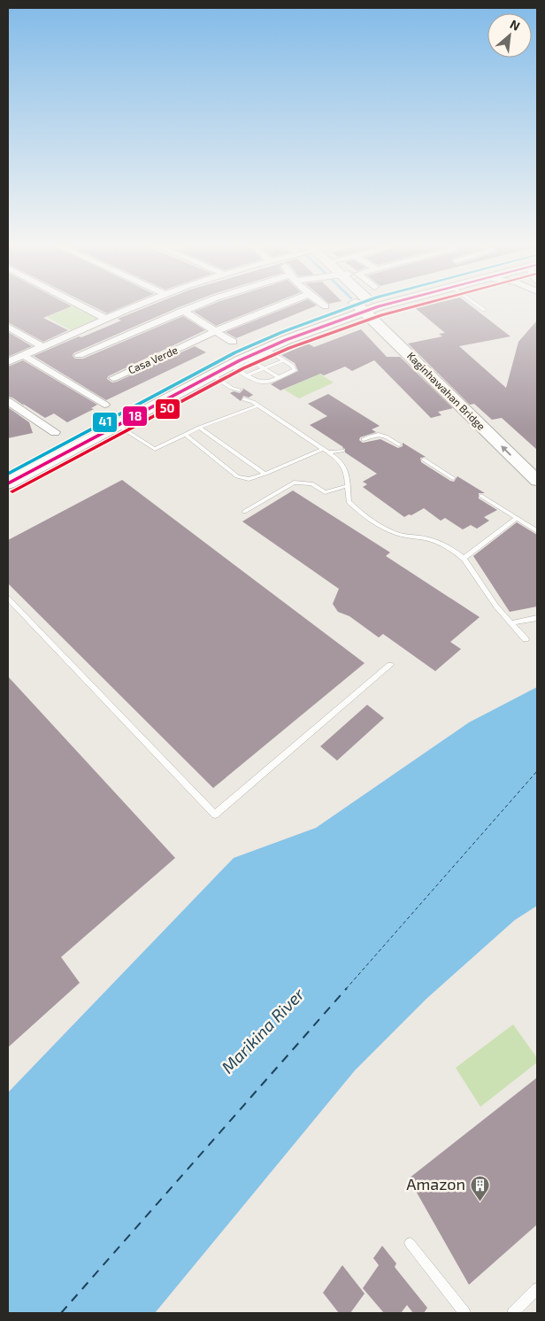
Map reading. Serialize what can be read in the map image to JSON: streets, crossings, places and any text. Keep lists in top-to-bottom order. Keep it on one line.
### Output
{"streets":{"main road":["Kaginhawahan Bridge"],"street":["Casa Verde"]},"one_way":["Kaginhawahan Bridge"],"water":["Marikina River"],"places":{"building":["Amazon"]},"lines":["transit line 18","transit line 50","transit line 41"],"north":"top right"}
